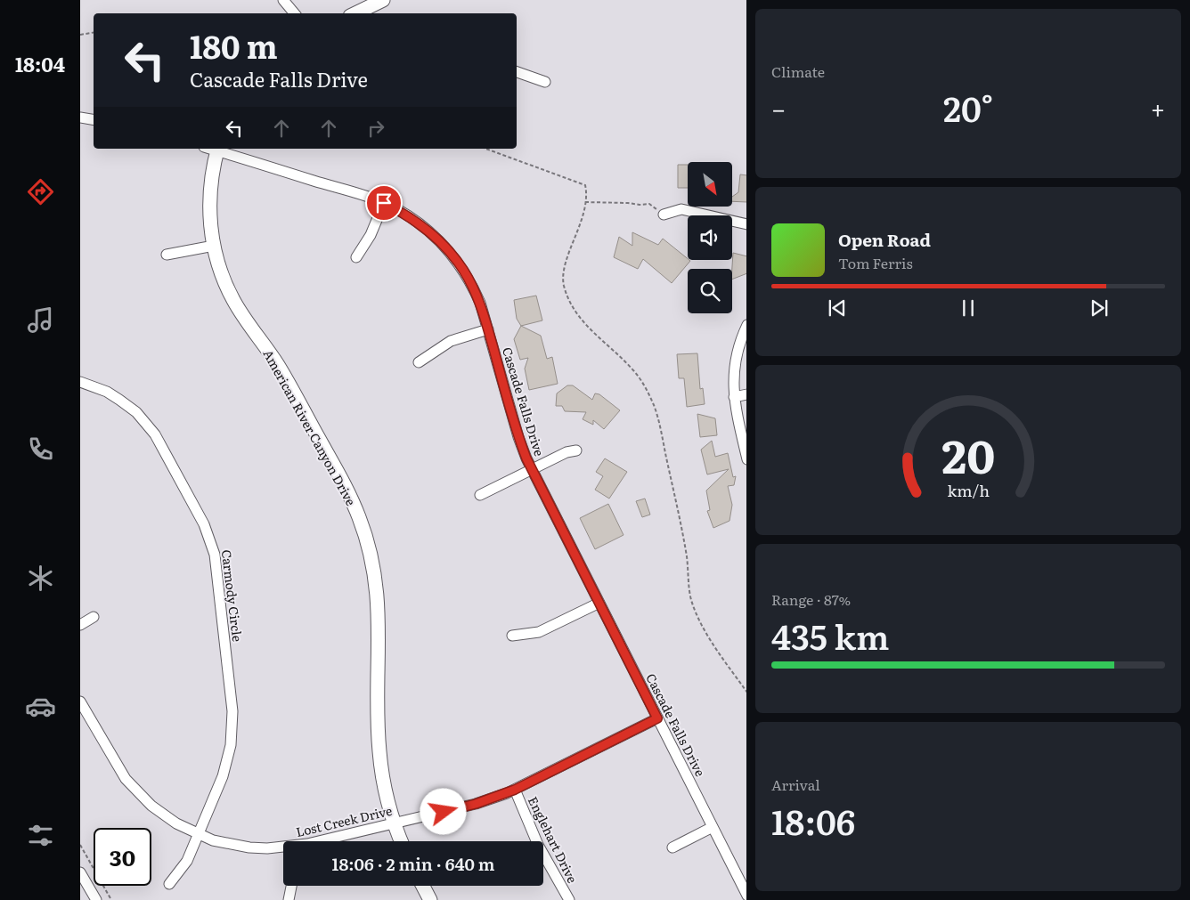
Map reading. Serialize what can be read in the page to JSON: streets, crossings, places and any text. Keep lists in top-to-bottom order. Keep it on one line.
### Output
{"streets":{"street":["Cascade Falls Drive","American River Canyon Drive","Carmody Circle","Lost Creek Drive","Englehart Drive"]},"crossings":[["Cascade Falls Drive","American River Canyon Drive"],["Cascade Falls Drive","Lost Creek Drive"],["American River Canyon Drive","Lost Creek Drive"],["Carmody Circle","Lost Creek Drive"],["Lost Creek Drive","Englehart Drive"]],"north":"bottom right","page":{"tabs":"18:04","tile":["Climate",["Range · 87%","435 km"],["Arrival","18:06"]],"turn":["180 m","Cascade Falls Drive"],"heat":["−","20°","+"],"song":["Open Road","Tom Ferris"],"limit":"30","trip":"18:06 · 2 min · 640 m","gauge":["20","km/h"]}}
